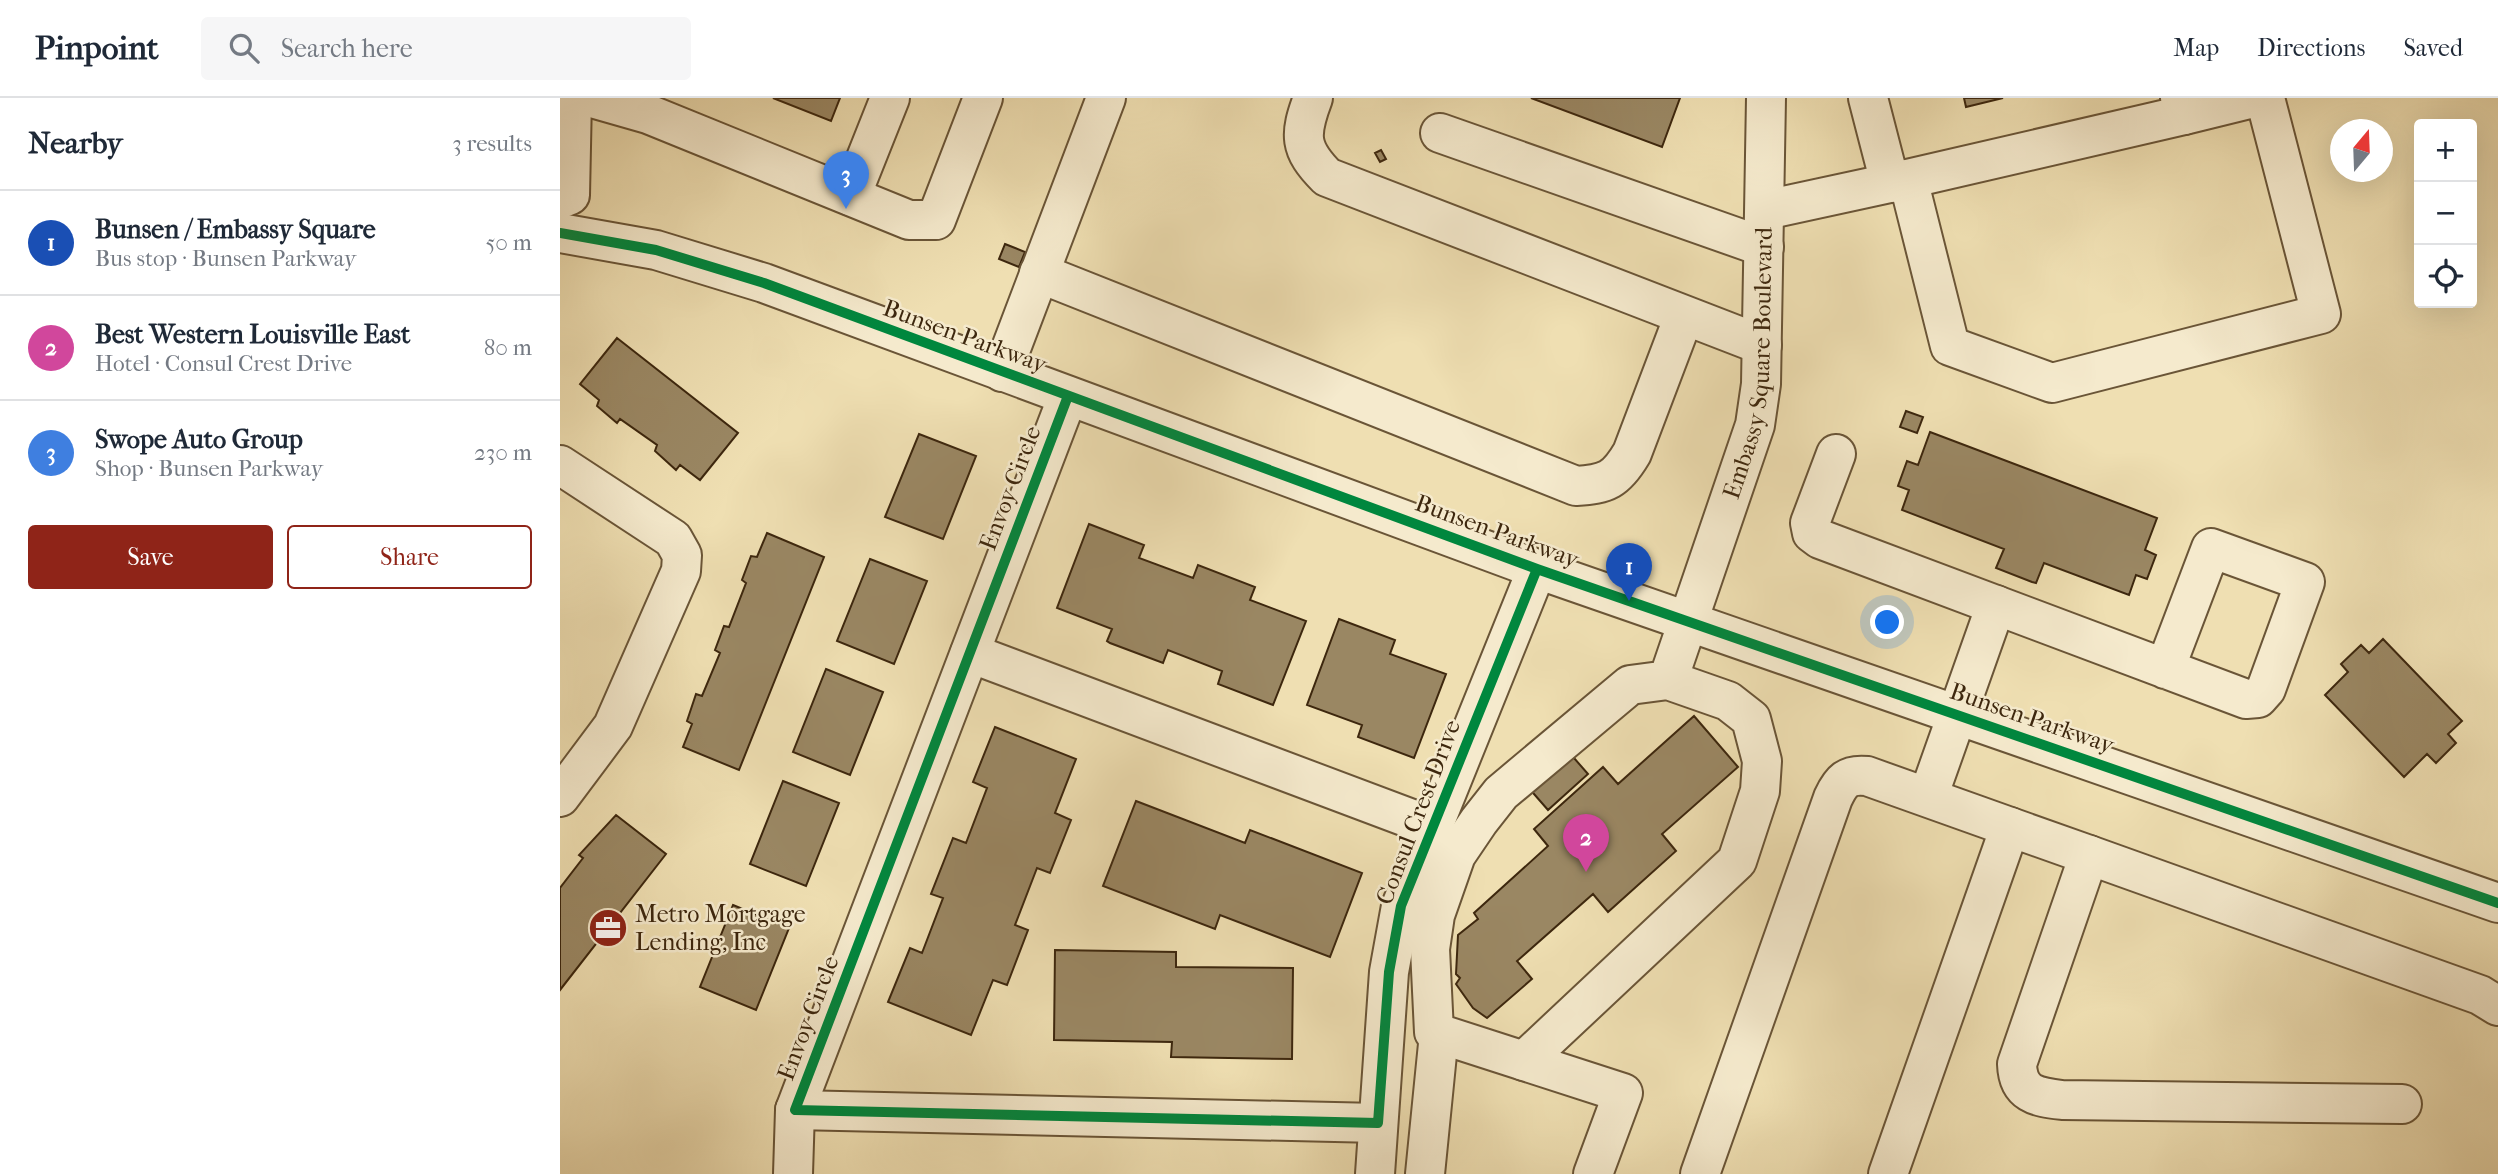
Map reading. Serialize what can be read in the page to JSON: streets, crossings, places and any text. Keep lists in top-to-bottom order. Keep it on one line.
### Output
{"streets":{"street":["Bunsen Parkway","Embassy Square Boulevard","Envoy Circle","Consul Crest Drive"]},"crossings":[["Bunsen Parkway","Embassy Square Boulevard"],["Bunsen Parkway","Envoy Circle"],["Bunsen Parkway","Consul Crest Drive"],["Envoy Circle","Consul Crest Drive"]],"places":{"office":["Metro Mortgage Lending, Inc"]},"north":"top","page":{"header":"Pinpoint","search":"Search here","nav":["Map","Directions","Saved"],"heading":["Nearby","3 results"],"map_buttons":["+","−"],"pins":["3","1","2"],"list":[{"mark":"1","name":"Bunsen / Embassy Square","note":"Bus stop · Bunsen Parkway","value":"50 m"},{"mark":"2","name":"Best Western Louisville East","note":"Hotel · Consul Crest Drive","value":"80 m"},{"mark":"3","name":"Swope Auto Group","note":"Shop · Bunsen Parkway","value":"230 m"}],"buttons":["Save","Share"]}}
